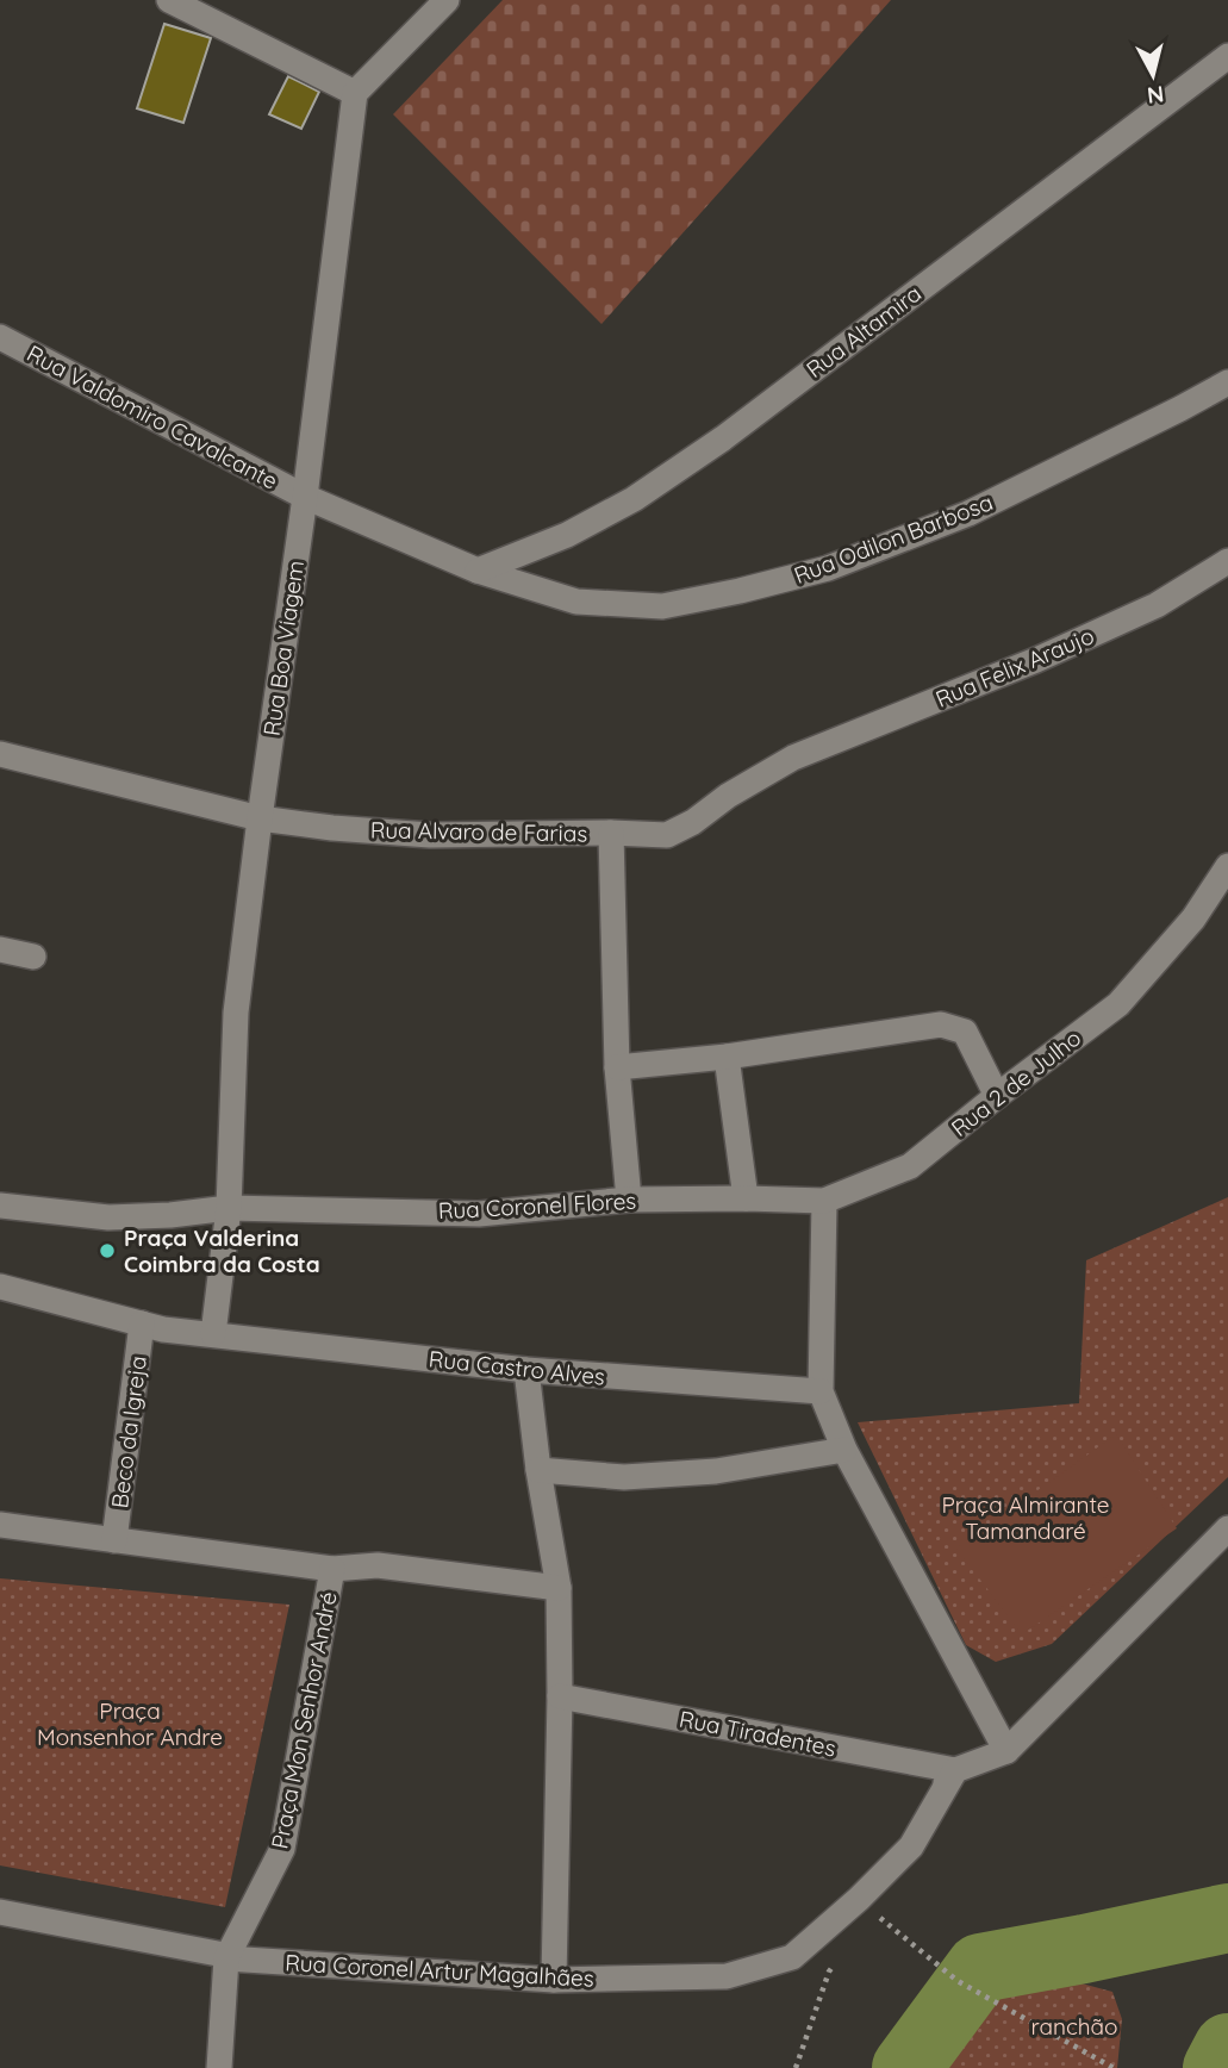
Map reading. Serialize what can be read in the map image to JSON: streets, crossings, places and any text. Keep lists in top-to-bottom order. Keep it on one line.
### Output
{"streets":{"street":["Rua Altamira","Rua Valdomiro Cavalcante","Rua Odilon Barbosa","Rua Boa Viagem","Rua Felix Araujo","Rua Alvaro de Farias","Rua 2 de Julho","Rua Coronel Flores","Rua Castro Alves","Beco da Igreja","Praça Mon Senhor André","Rua Tiradentes","Rua Coronel Artur Magalhães"]},"crossings":[["Rua Altamira","Rua Odilon Barbosa"],["Rua Valdomiro Cavalcante","Rua Odilon Barbosa"],["Rua Valdomiro Cavalcante","Rua Boa Viagem"],["Rua Odilon Barbosa","Rua Boa Viagem"],["Rua Boa Viagem","Rua Alvaro de Farias"],["Rua Boa Viagem","Rua Coronel Flores"],["Rua Boa Viagem","Rua Castro Alves"],["Rua Felix Araujo","Rua Alvaro de Farias"],["Rua 2 de Julho","Rua Coronel Flores"],["Rua Castro Alves","Beco da Igreja"],["Beco da Igreja","Praça Mon Senhor André"],["Praça Mon Senhor André","Rua Coronel Artur Magalhães"]],"parks":["Praça Almirante Tamandaré","Praça Monsenhor Andre","ranchão"],"places":["Praça Valderina Coimbra da Costa"],"north":"bottom"}
